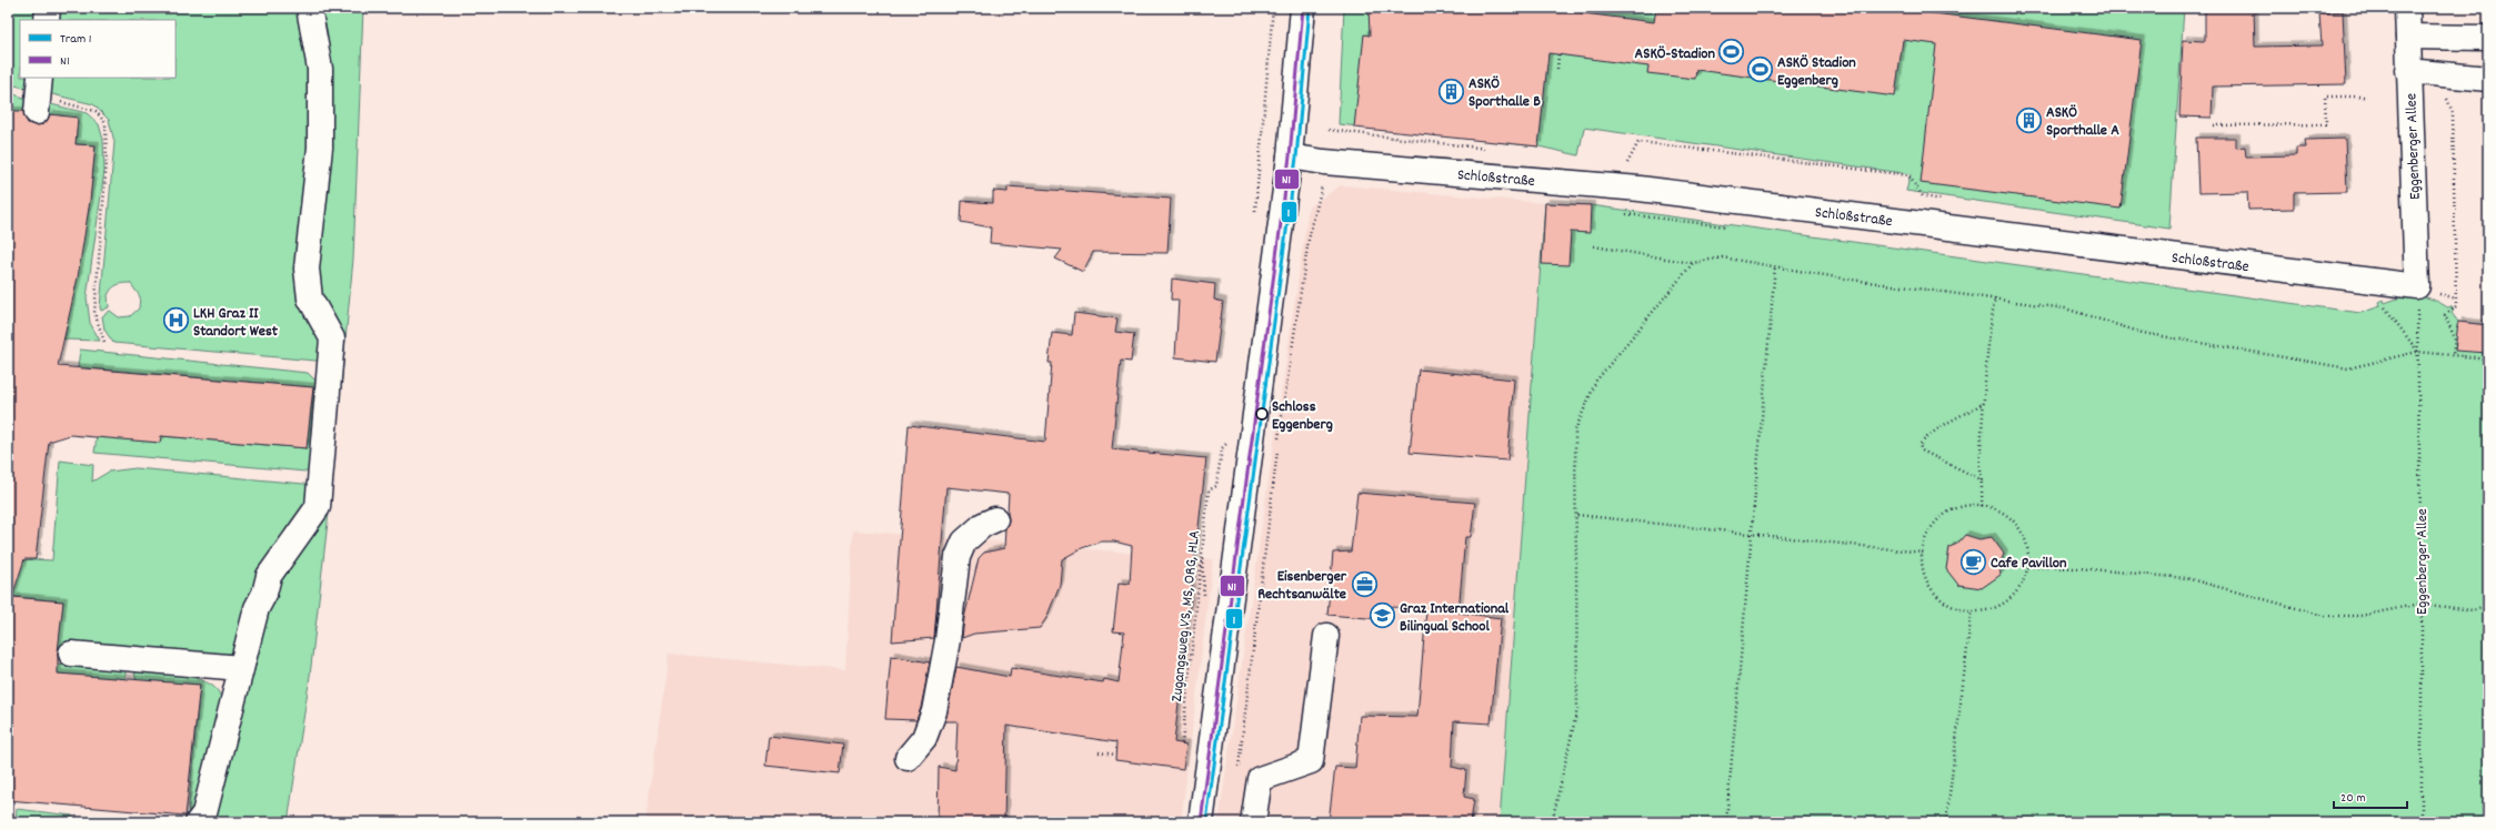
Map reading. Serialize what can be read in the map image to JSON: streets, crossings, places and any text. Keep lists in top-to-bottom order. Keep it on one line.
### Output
{"streets":{"street":["Eggenberger Allee","Schloßstraße"],"path":["Zugangsweg VS, MS, ORG, HLA"]},"crossings":[["Eggenberger Allee","Schloßstraße"]],"places":{"sports":["ASKÖ-Stadion","ASKÖ Stadion Eggenberg"],"building":["ASKÖ Sporthalle B","ASKÖ Sporthalle A"],"hospital":["LKH Graz II Standort West"],"other":["Schloss Eggenberg"],"cafe":["Cafe Pavillon"],"office":["Eisenberger Rechtsanwälte"],"school or university":["Graz International Bilingual School"]},"lines":["tram line 1","transit line N1"],"legend":["Tram 1","N1"],"scale_bar":"20 m"}
